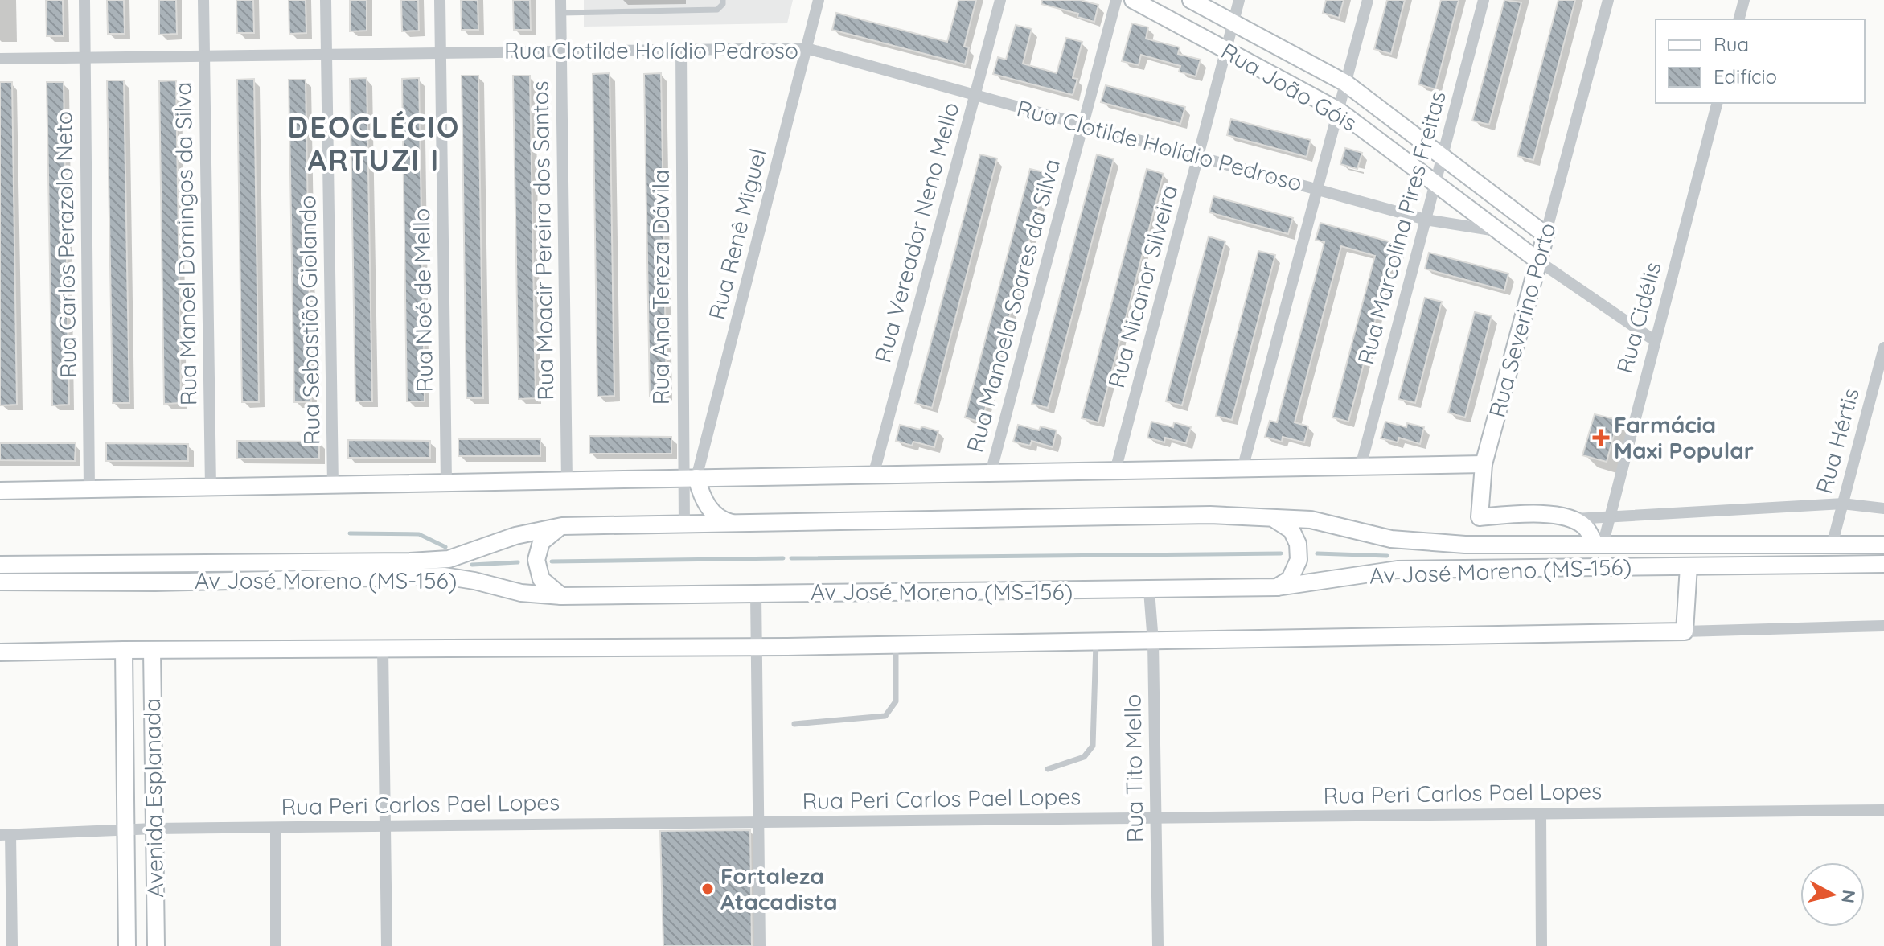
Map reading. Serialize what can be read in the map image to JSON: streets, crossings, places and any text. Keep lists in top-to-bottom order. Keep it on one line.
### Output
{"streets":{"street":["Rua Clotilde Holídio Pedroso","Rua João Góis","Rua Marcolina Pires Freitas","Rua Vereador Neno Mello","Rua Renê Miguel","Rua Moacir Pereira dos Santos","Rua Manoel Domingos da Silva","Rua Carlos Perazolo Neto","Rua Nicanor Silveira","Rua Ana Tereza Dávila","Rua Noé de Mello","Rua Manoela Soares da Silva","Rua Cidélis","Rua Sebastião Giolando","Rua Severino Porto","Rua Hértis","Av José Moreno (MS-156)","Rua Tito Mello","Rua Peri Carlos Pael Lopes","Avenida Esplanada"]},"crossings":[["Rua Clotilde Holídio Pedroso","Rua João Góis"],["Rua Clotilde Holídio Pedroso","Rua Marcolina Pires Freitas"],["Rua Clotilde Holídio Pedroso","Rua Vereador Neno Mello"],["Rua Clotilde Holídio Pedroso","Rua Renê Miguel"],["Rua Clotilde Holídio Pedroso","Rua Moacir Pereira dos Santos"],["Rua Clotilde Holídio Pedroso","Rua Manoel Domingos da Silva"],["Rua Clotilde Holídio Pedroso","Rua Carlos Perazolo Neto"],["Rua Clotilde Holídio Pedroso","Rua Nicanor Silveira"],["Rua Clotilde Holídio Pedroso","Rua Ana Tereza Dávila"],["Rua Clotilde Holídio Pedroso","Rua Noé de Mello"],["Rua Clotilde Holídio Pedroso","Rua Manoela Soares da Silva"],["Rua Clotilde Holídio Pedroso","Rua Sebastião Giolando"],["Rua Clotilde Holídio Pedroso","Rua Severino Porto"],["Rua João Góis","Rua Marcolina Pires Freitas"],["Rua João Góis","Rua Nicanor Silveira"],["Rua João Góis","Rua Severino Porto"],["Rua Renê Miguel","Rua Ana Tereza Dávila"],["Rua Ana Tereza Dávila","Av José Moreno (MS-156)"],["Rua Cidélis","Av José Moreno (MS-156)"],["Rua Hértis","Av José Moreno (MS-156)"],["Av José Moreno (MS-156)","Rua Tito Mello"],["Rua Tito Mello","Rua Peri Carlos Pael Lopes"],["Rua Peri Carlos Pael Lopes","Avenida Esplanada"]],"districts":["DEOCLÉCIO ARTUZI I"],"places":{"health":["Farmácia Maxi Popular"],"other":["Fortaleza Atacadista"]},"legend":["Rua","Edifício"],"north":"right"}
